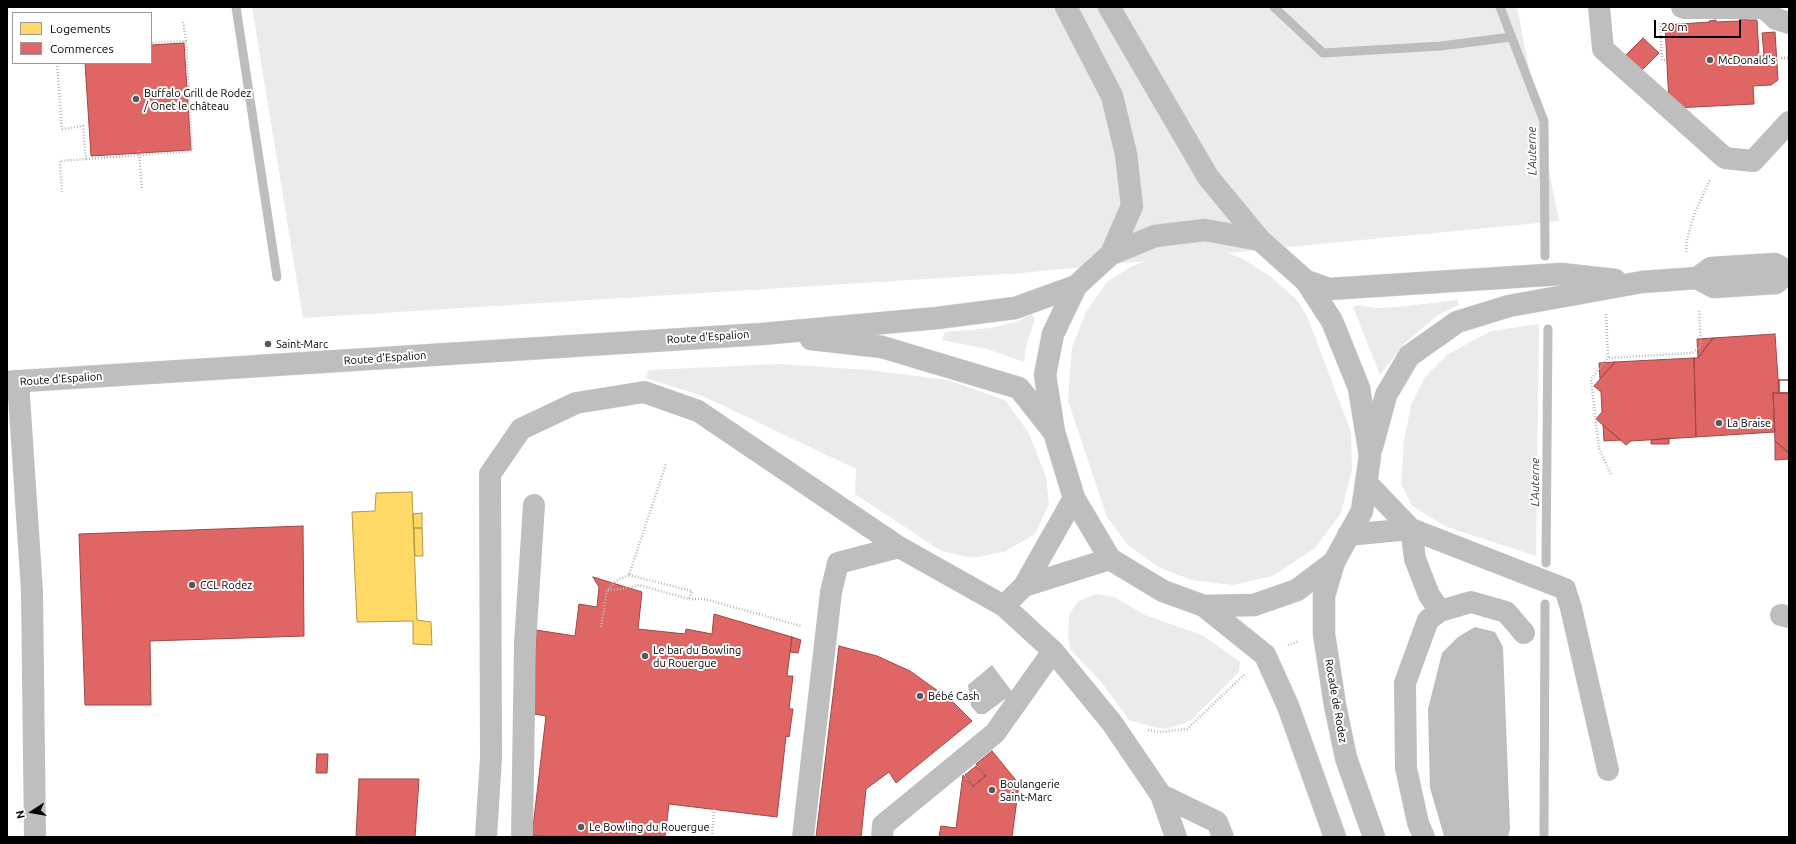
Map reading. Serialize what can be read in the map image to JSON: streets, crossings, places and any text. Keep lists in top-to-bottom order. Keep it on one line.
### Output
{"streets":{"main road":["Route d'Espalion","Rocade de Rodez"]},"water":["L'Auterne"],"places":["McDonald's","Buffalo Grill de Rodez / Onet le château","Saint-Marc","La Braise","CCL Rodez","Le bar du Bowling du Rouergue","Bébé Cash","Boulangerie Saint-Marc","Le Bowling du Rouergue"],"legend":["Logements","Commerces"],"scale_bar":"20 m","north":"left"}
